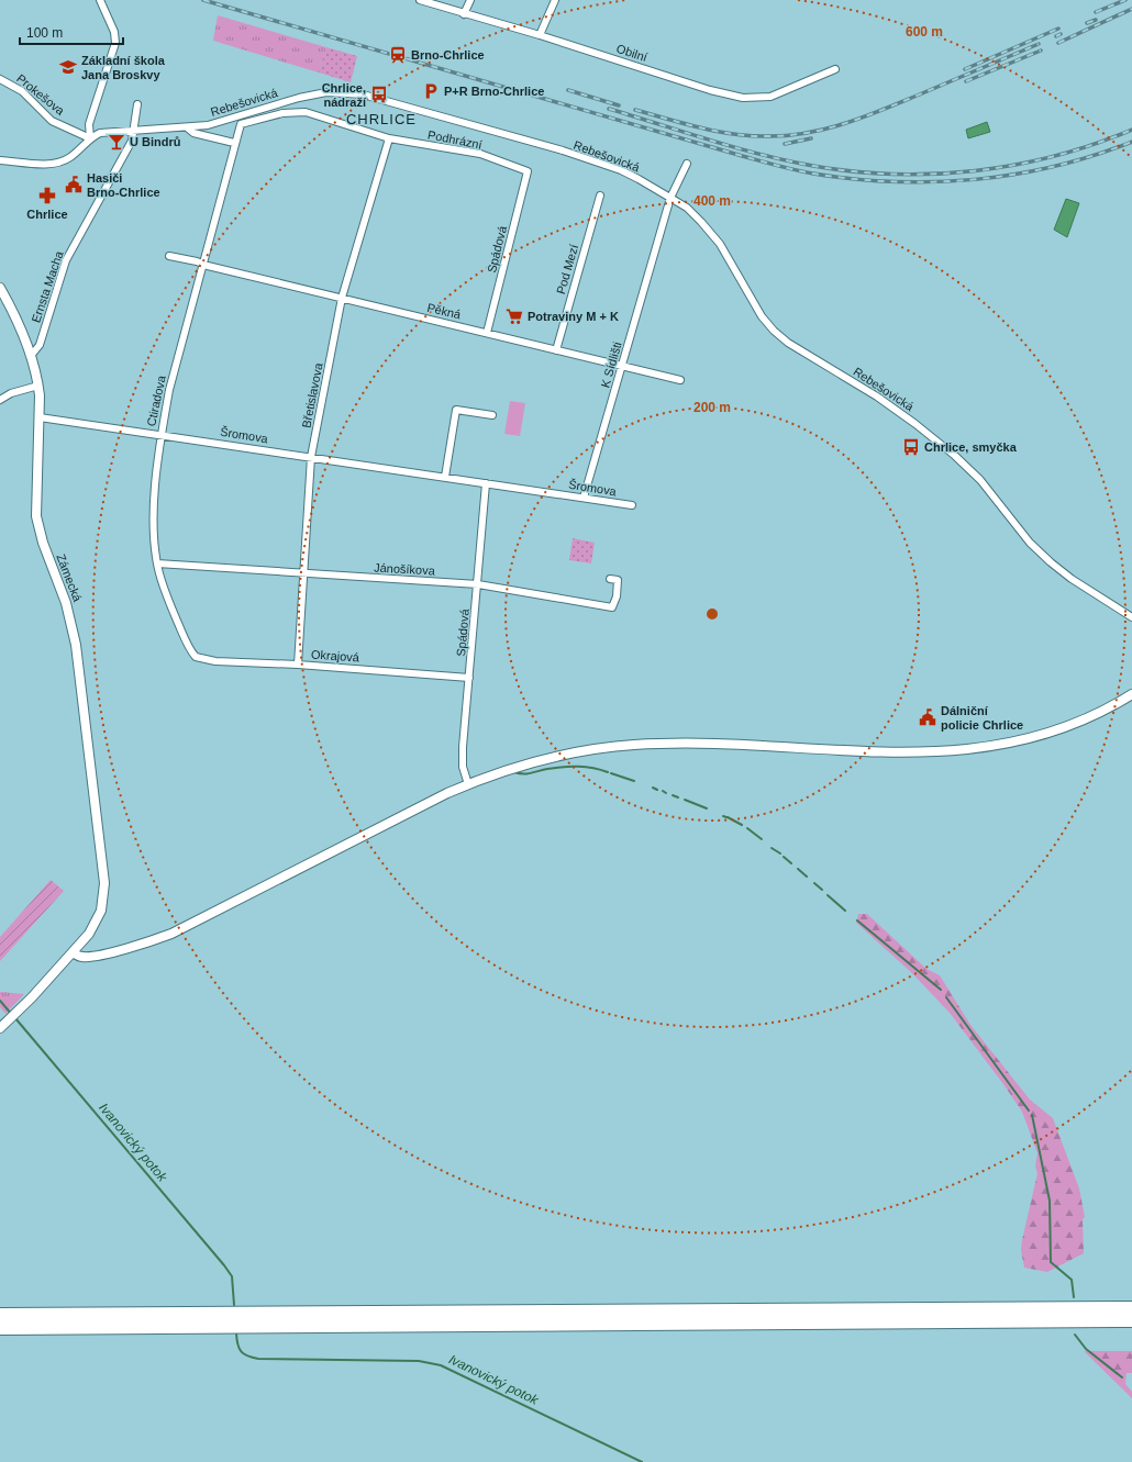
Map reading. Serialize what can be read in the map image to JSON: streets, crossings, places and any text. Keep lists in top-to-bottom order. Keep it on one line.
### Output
{"streets":{"street":["Obilní","Prokešova","Rebešovická","Podhrázní","Spádová","Pod Mezí","Ernsta Macha","Pěkná","K Sídlišti","Břetislavova","Ctiradova","Šromova","Jánošíkova","Zámecká","Okrajová"]},"crossings":[["Prokešova","Rebešovická"],["Rebešovická","Ernsta Macha"],["Rebešovická","K Sídlišti"],["Podhrázní","Spádová"],["Podhrázní","Břetislavova"],["Podhrázní","Ctiradova"],["Spádová","Pěkná"],["Spádová","Šromova"],["Spádová","Jánošíkova"],["Spádová","Okrajová"],["Pod Mezí","Pěkná"],["Ernsta Macha","Zámecká"],["Pěkná","K Sídlišti"],["Pěkná","Břetislavova"],["Pěkná","Ctiradova"],["K Sídlišti","Šromova"],["Břetislavova","Šromova"],["Břetislavova","Jánošíkova"],["Břetislavova","Okrajová"],["Ctiradova","Šromova"],["Ctiradova","Jánošíkova"],["Ctiradova","Okrajová"],["Šromova","Zámecká"]],"districts":["CHRLICE"],"water":["Ivanovický potok"],"places":{"station":["Brno-Chrlice"],"school or university":["Základní škola Jana Broskvy"],"parking":["P+R Brno-Chrlice"],"bus stop":["Chrlice, nádraží","Chrlice, smyčka"],"bar":["U Bindrů"],"public building":["Hasiči Brno-Chrlice","Dálniční policie Chrlice"],"pharmacy":["Chrlice"],"supermarket":["Potraviny M + K"]},"scale_bar":"100 m","rings":["600 m","400 m","200 m"]}
